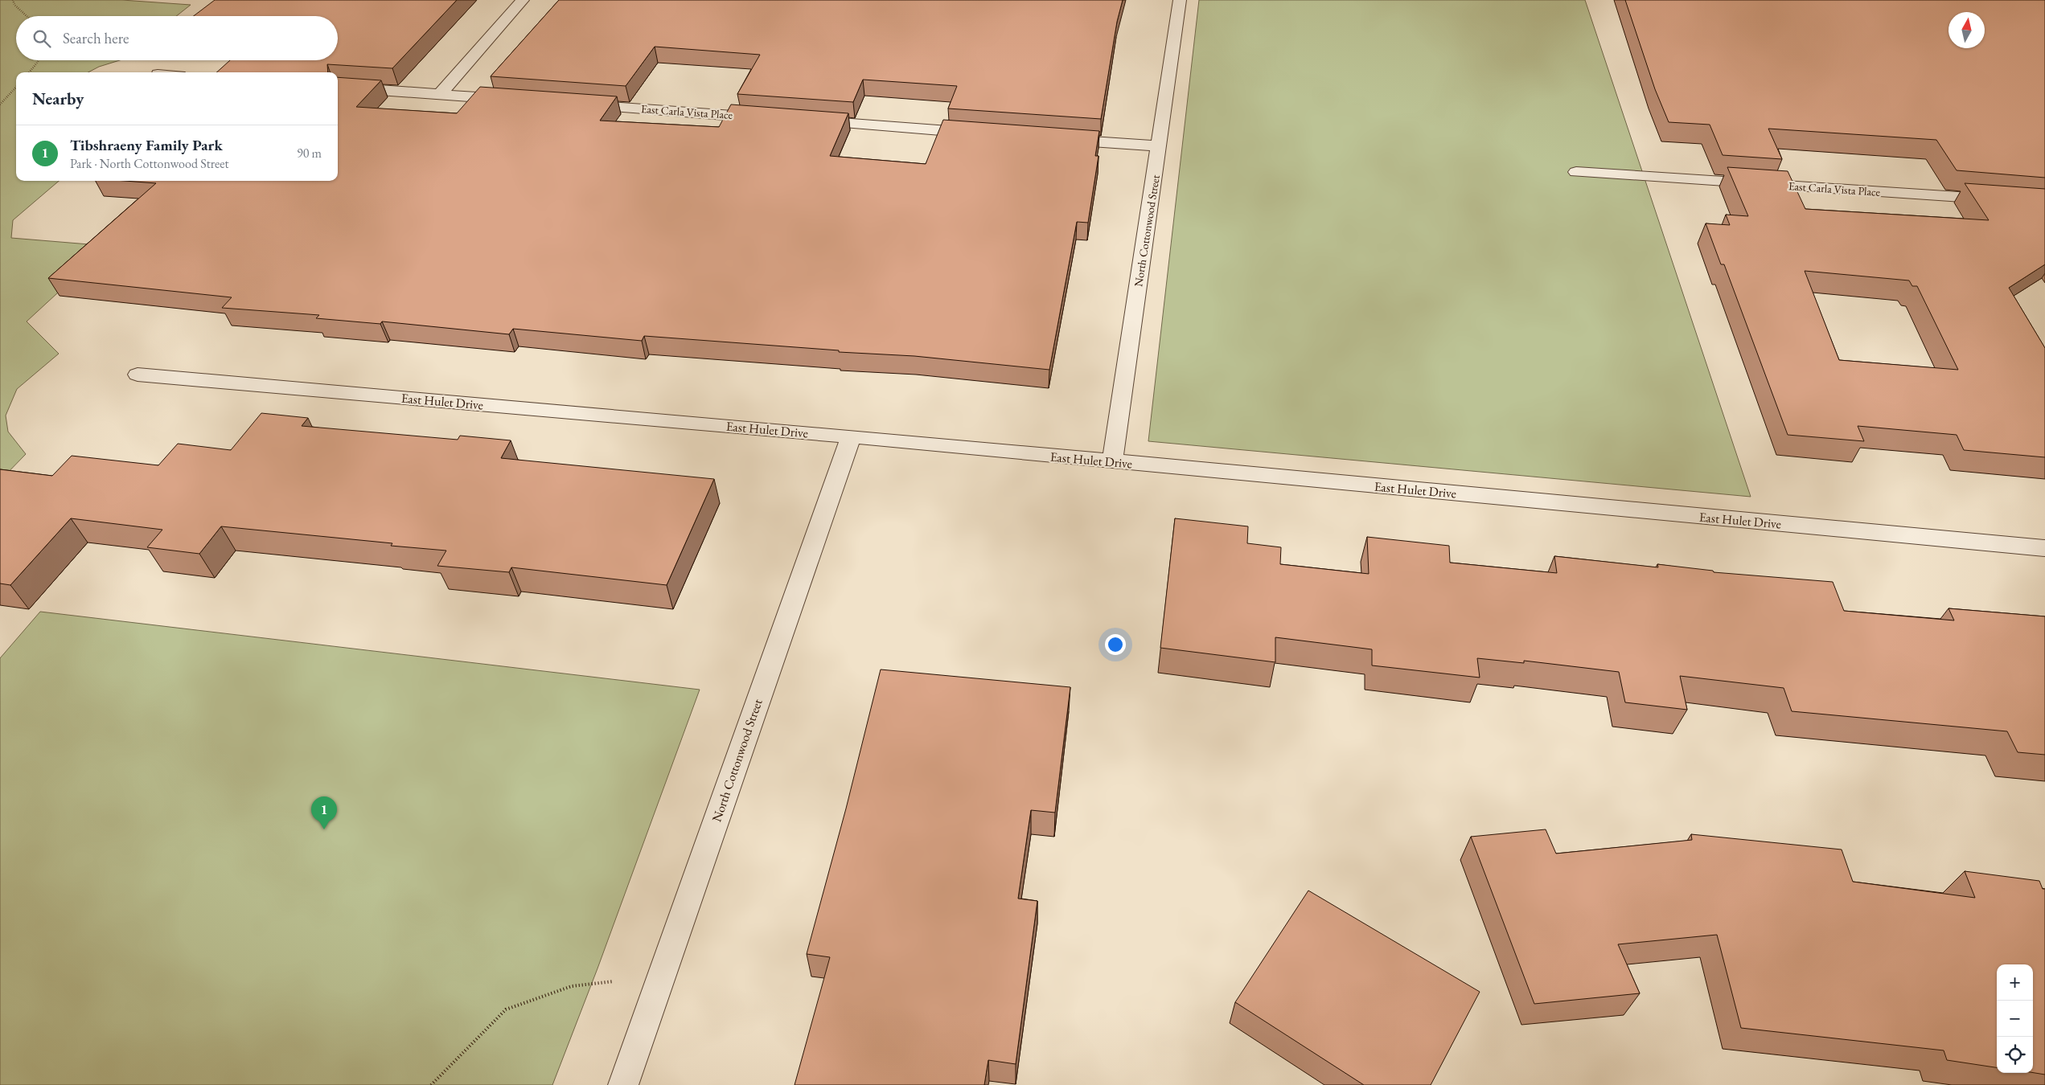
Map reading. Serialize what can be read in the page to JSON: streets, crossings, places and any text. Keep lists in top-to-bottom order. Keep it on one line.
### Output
{"streets":{"street":["East Carla Vista Place","North Cottonwood Street","East Hulet Drive"]},"crossings":[["North Cottonwood Street","East Hulet Drive"]],"north":"top","page":{"search":"Search here","heading":"Nearby","list":[{"mark":"1","name":"Tibshraeny Family Park","note":"Park · North Cottonwood Street","value":"90 m"}],"pins":"1","map_buttons":["+","−"]}}
